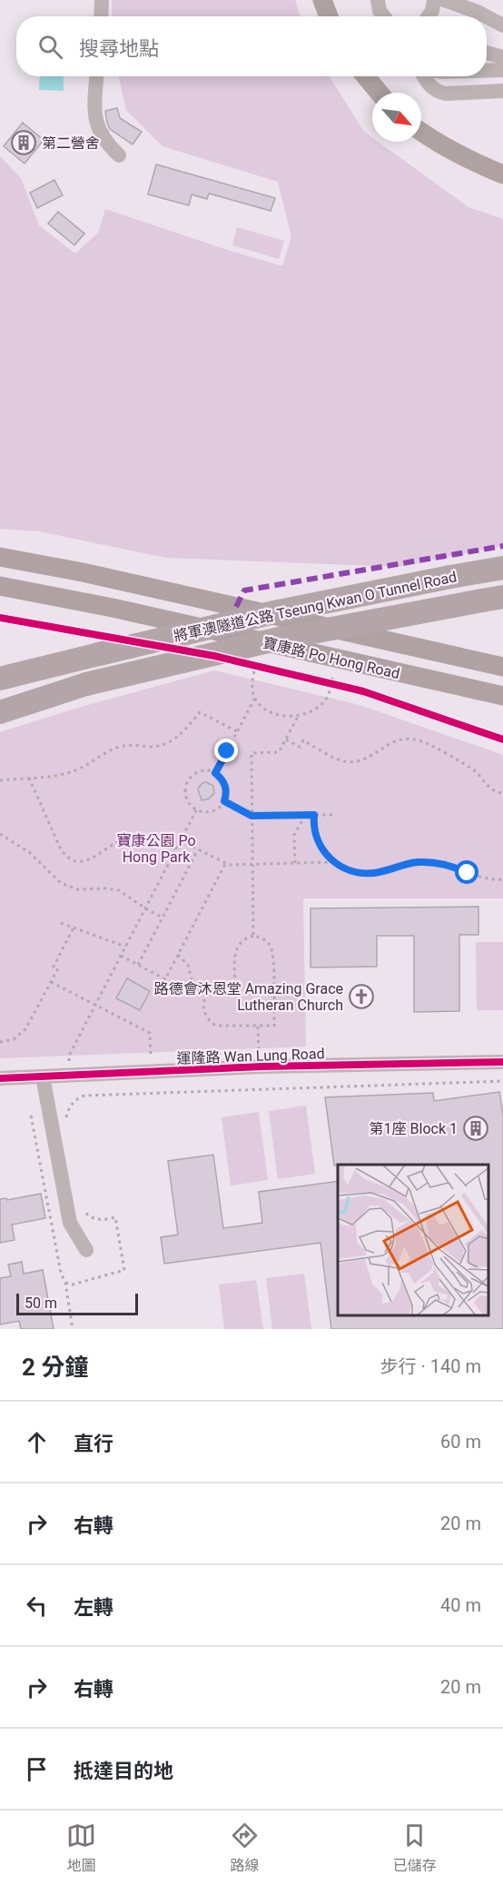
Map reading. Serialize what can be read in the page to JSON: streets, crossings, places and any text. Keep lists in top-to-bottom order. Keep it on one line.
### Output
{"streets":{"highway":["將軍澳隧道公路 Tseung Kwan O Tunnel Road"],"main road":["寶康路 Po Hong Road"],"street":["運隆路 Wan Lung Road"]},"parks":["寶康公園 Po Hong Park"],"places":{"building":["第二營舍","第1座 Block 1"],"church":["路德會沐恩堂 Amazing Grace Lutheran Church"]},"scale_bar":"50 m","north":"bottom right","page":{"search":"搜尋地點","scale":"50 m","heading":["2 分鐘","步行 · 140 m"],"list":[["直行","60 m"],["右轉","20 m"],["左轉","40 m"],["右轉","20 m"],"抵達目的地"],"nav":["地圖","路線","已儲存"]}}
